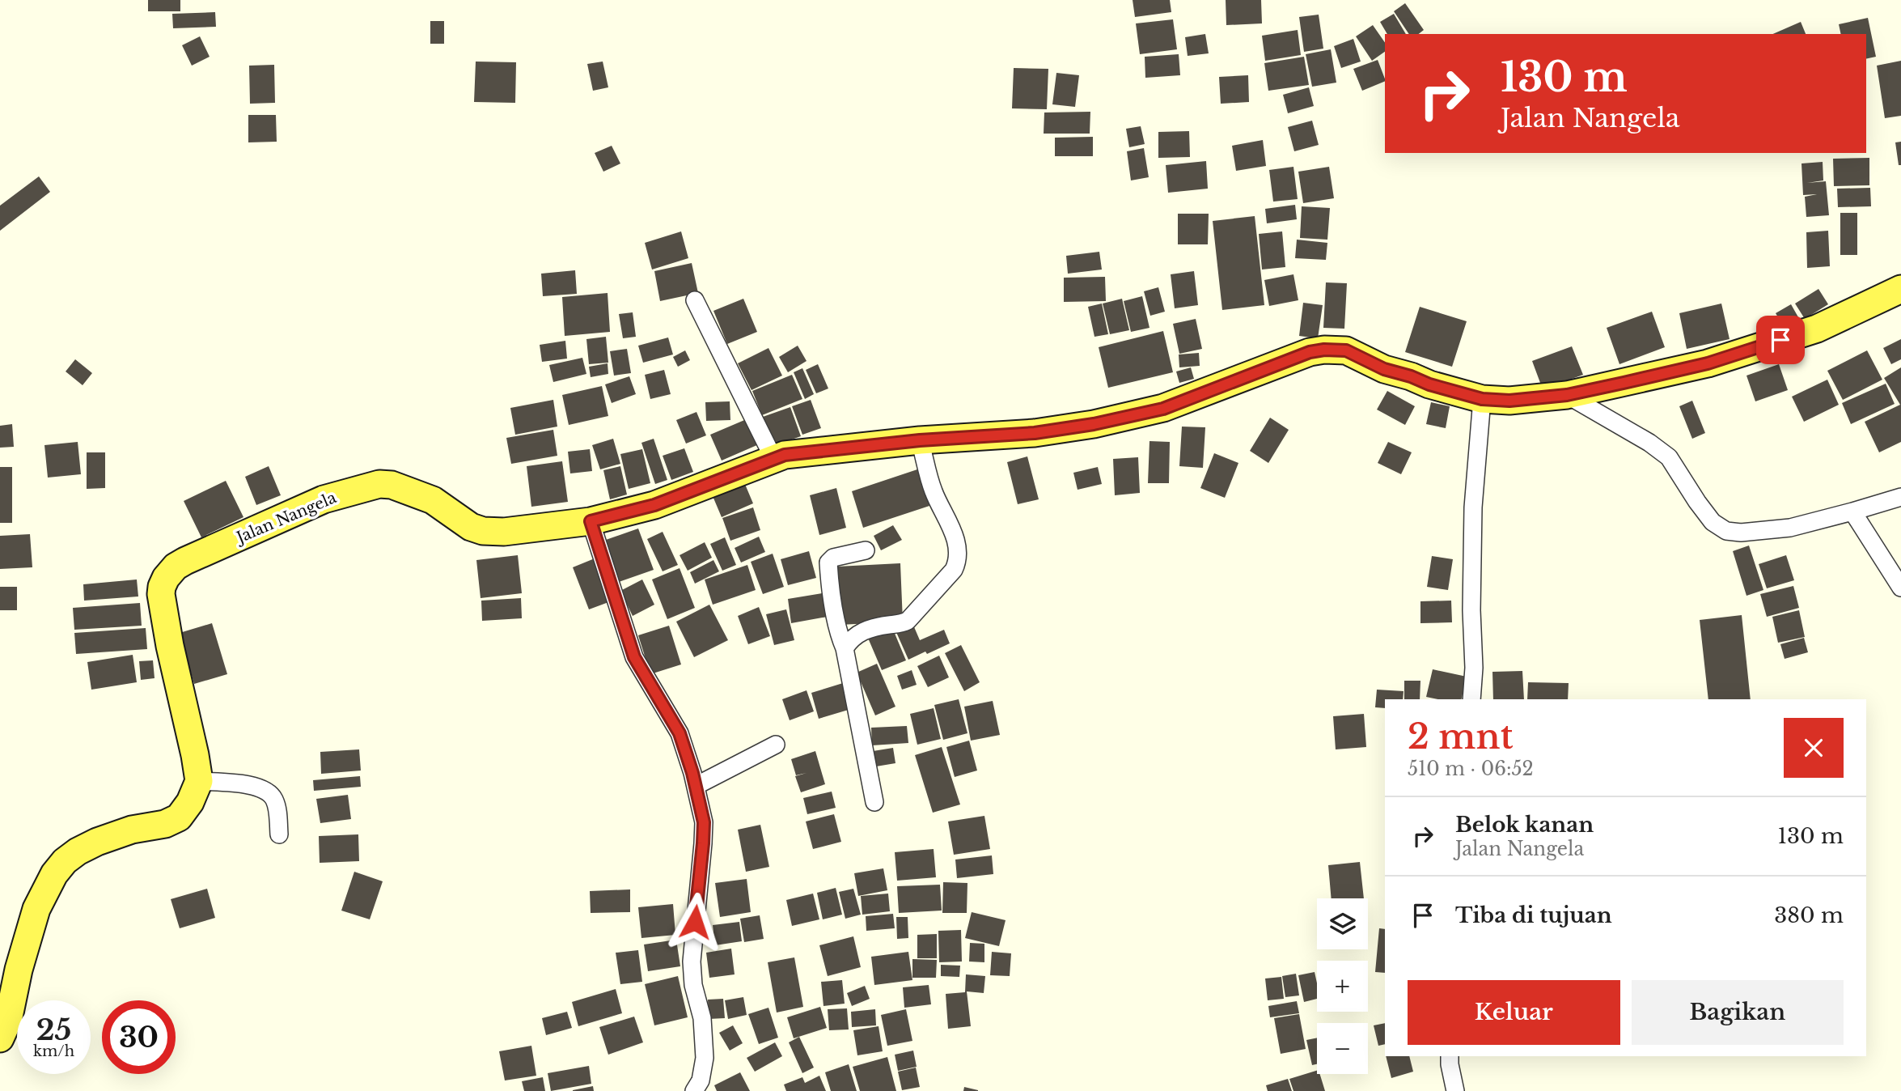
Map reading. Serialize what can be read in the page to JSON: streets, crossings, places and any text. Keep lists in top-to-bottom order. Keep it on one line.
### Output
{"streets":{"main road":["Jalan Nangela"]},"page":{"turn":["130 m","Jalan Nangela"],"heading":["2 mnt","510 m · 06:52"],"list":[{"name":"Belok kanan","note":"Jalan Nangela","value":"130 m"},{"name":"Tiba di tujuan","value":"380 m"}],"map_buttons":["+","−"],"buttons":["Keluar","Bagikan"],"speed":"25 km/h","limit":"30"}}
